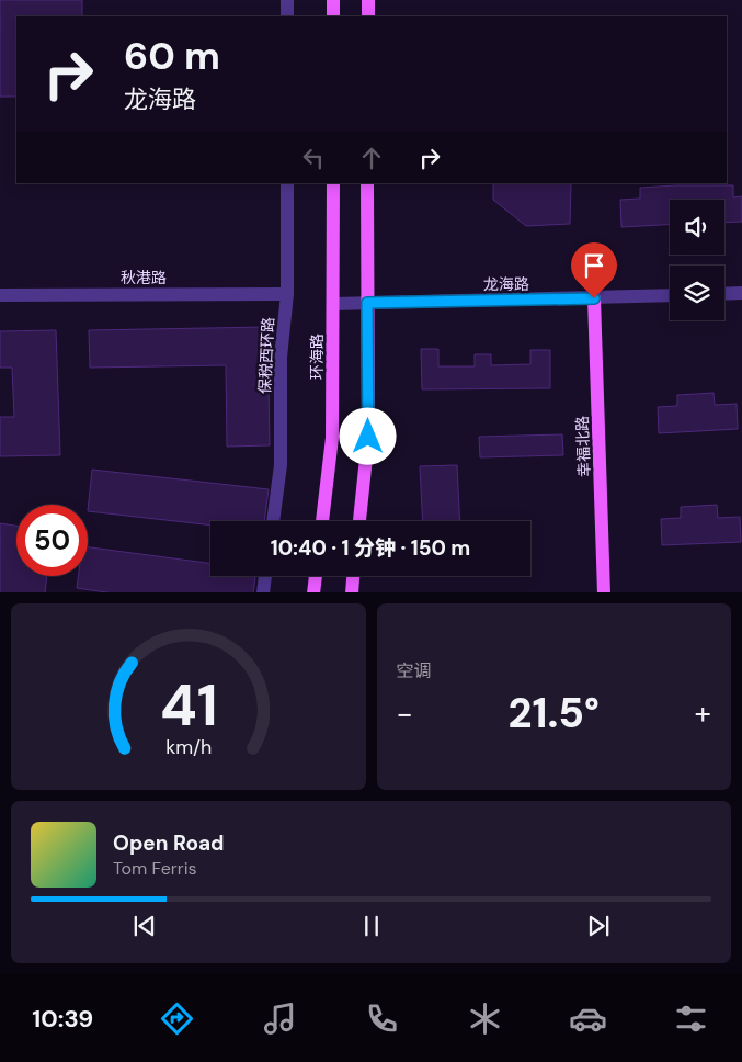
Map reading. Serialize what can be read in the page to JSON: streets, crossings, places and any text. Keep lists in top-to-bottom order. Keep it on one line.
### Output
{"streets":{"main road":["环海路","幸福北路"],"street":["秋港路","龙海路","保税西环路"]},"crossings":[["秋港路","保税西环路"],["龙海路","环海路"],["龙海路","幸福北路"]],"page":{"turn":["60 m","龙海路"],"limit":"50","trip":"10:40 · 1 分钟 · 150 m","tile":"空调","heat":["−","21.5°","+"],"song":["Open Road","Tom Ferris"],"tabs":"10:39","gauge":["41","km/h"]}}
